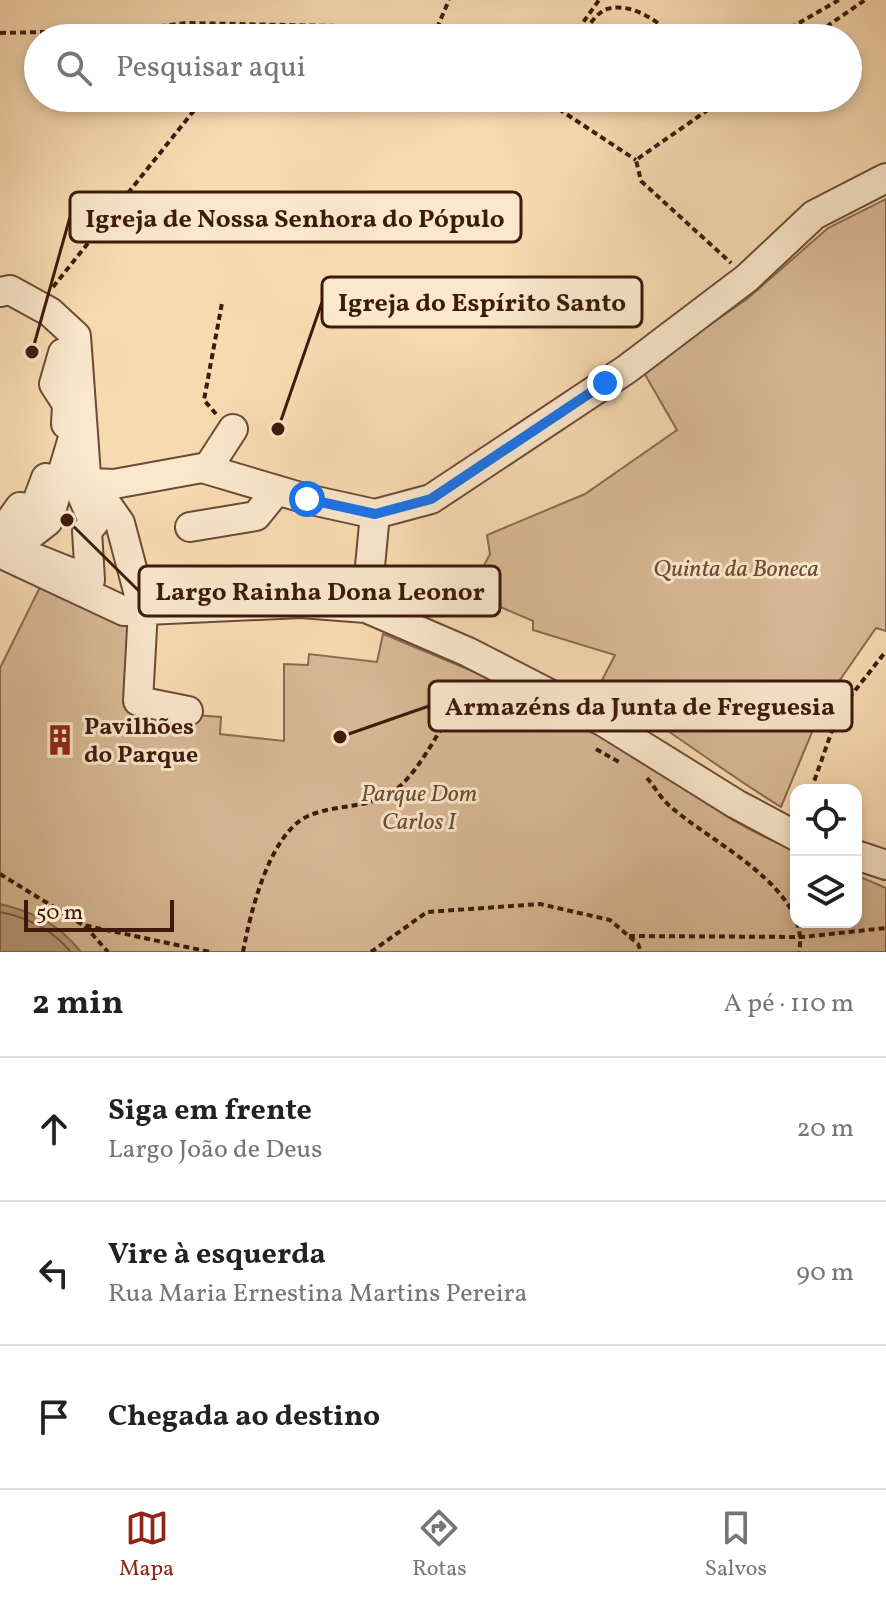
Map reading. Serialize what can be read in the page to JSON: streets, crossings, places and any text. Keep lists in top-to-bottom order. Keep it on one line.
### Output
{"parks":["Quinta da Boneca","Parque Dom Carlos I"],"places":{"other":["Igreja de Nossa Senhora do Pópulo","Igreja do Espírito Santo","Largo Rainha Dona Leonor","Armazéns da Junta de Freguesia"],"building":["Pavilhões do Parque"]},"scale_bar":"50 m","page":{"search":"Pesquisar aqui","scale":"50 m","heading":["2 min","A pé · 110 m"],"list":[["Siga em frente","Largo João de Deus","20 m"],["Vire à esquerda","Rua Maria Ernestina Martins Pereira","90 m"],"Chegada ao destino"],"nav":["Mapa","Rotas","Salvos"]}}
